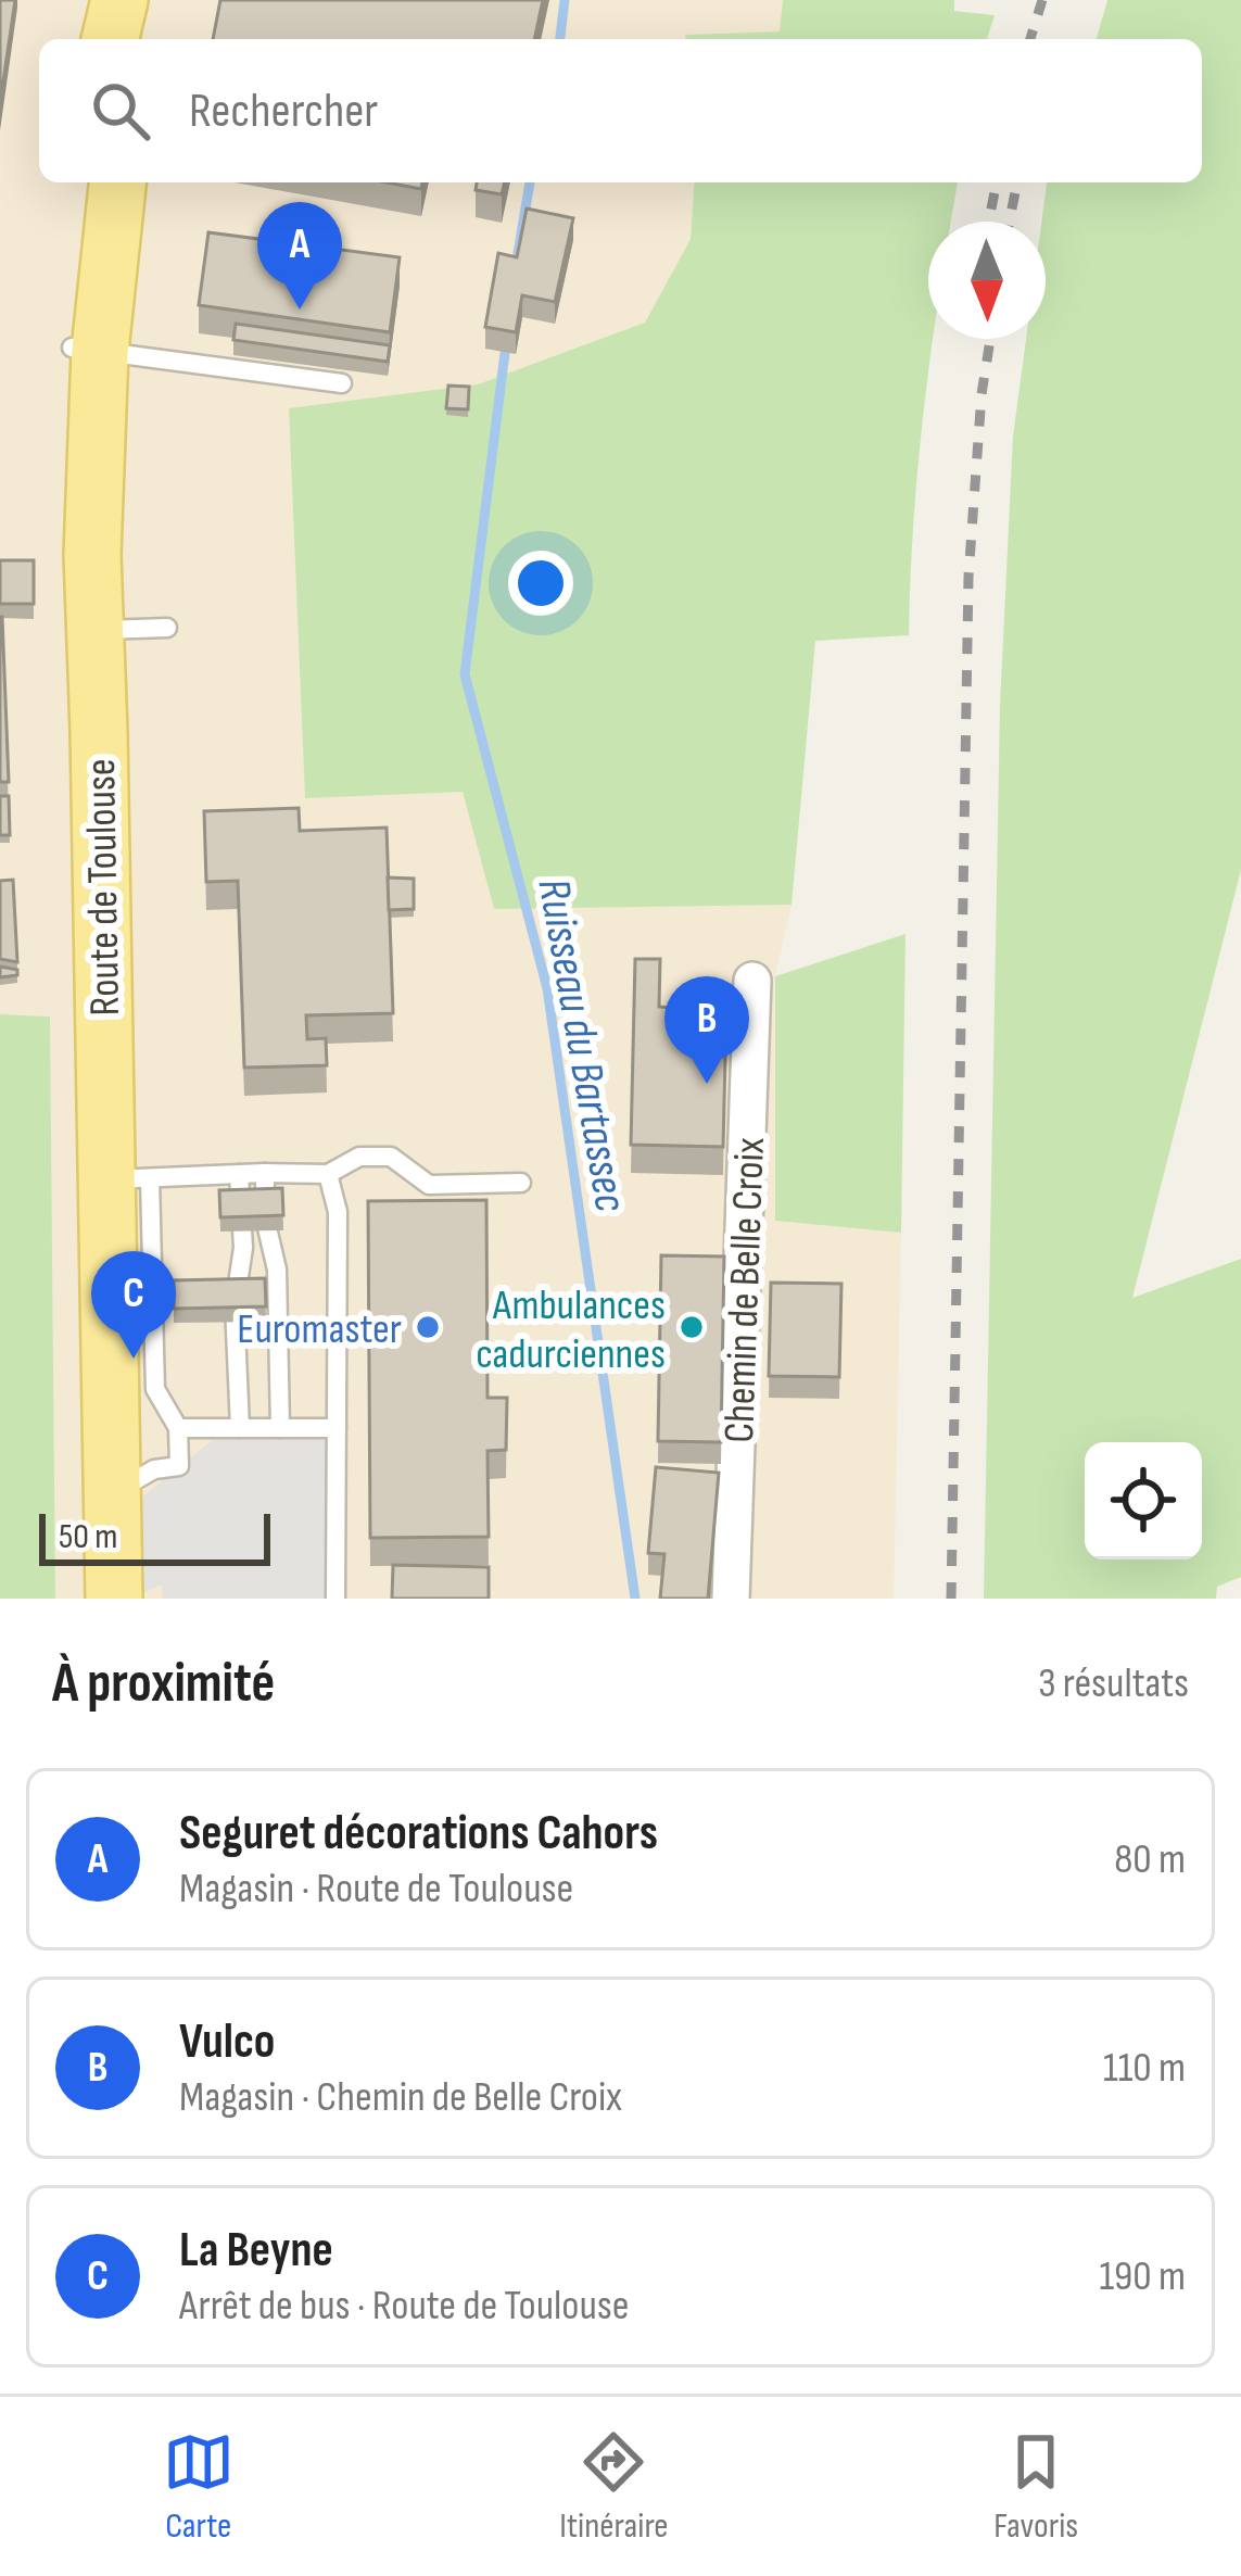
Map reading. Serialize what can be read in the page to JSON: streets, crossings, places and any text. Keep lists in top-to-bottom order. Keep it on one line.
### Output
{"streets":{"main road":["Route de Toulouse"],"street":["Chemin de Belle Croix"]},"water":["Ruisseau du Bartassec"],"places":["Euromaster","Ambulances cadurciennes"],"scale_bar":"50 m","north":"bottom","page":{"search":"Rechercher","pins":["A","B","C"],"scale":"50 m","heading":["À proximité","3 résultats"],"list":[{"mark":"A","name":"Seguret décorations Cahors","note":"Magasin · Route de Toulouse","value":"80 m"},{"mark":"B","name":"Vulco","note":"Magasin · Chemin de Belle Croix","value":"110 m"},{"mark":"C","name":"La Beyne","note":"Arrêt de bus · Route de Toulouse","value":"190 m"}],"nav":["Carte","Itinéraire","Favoris"]}}
